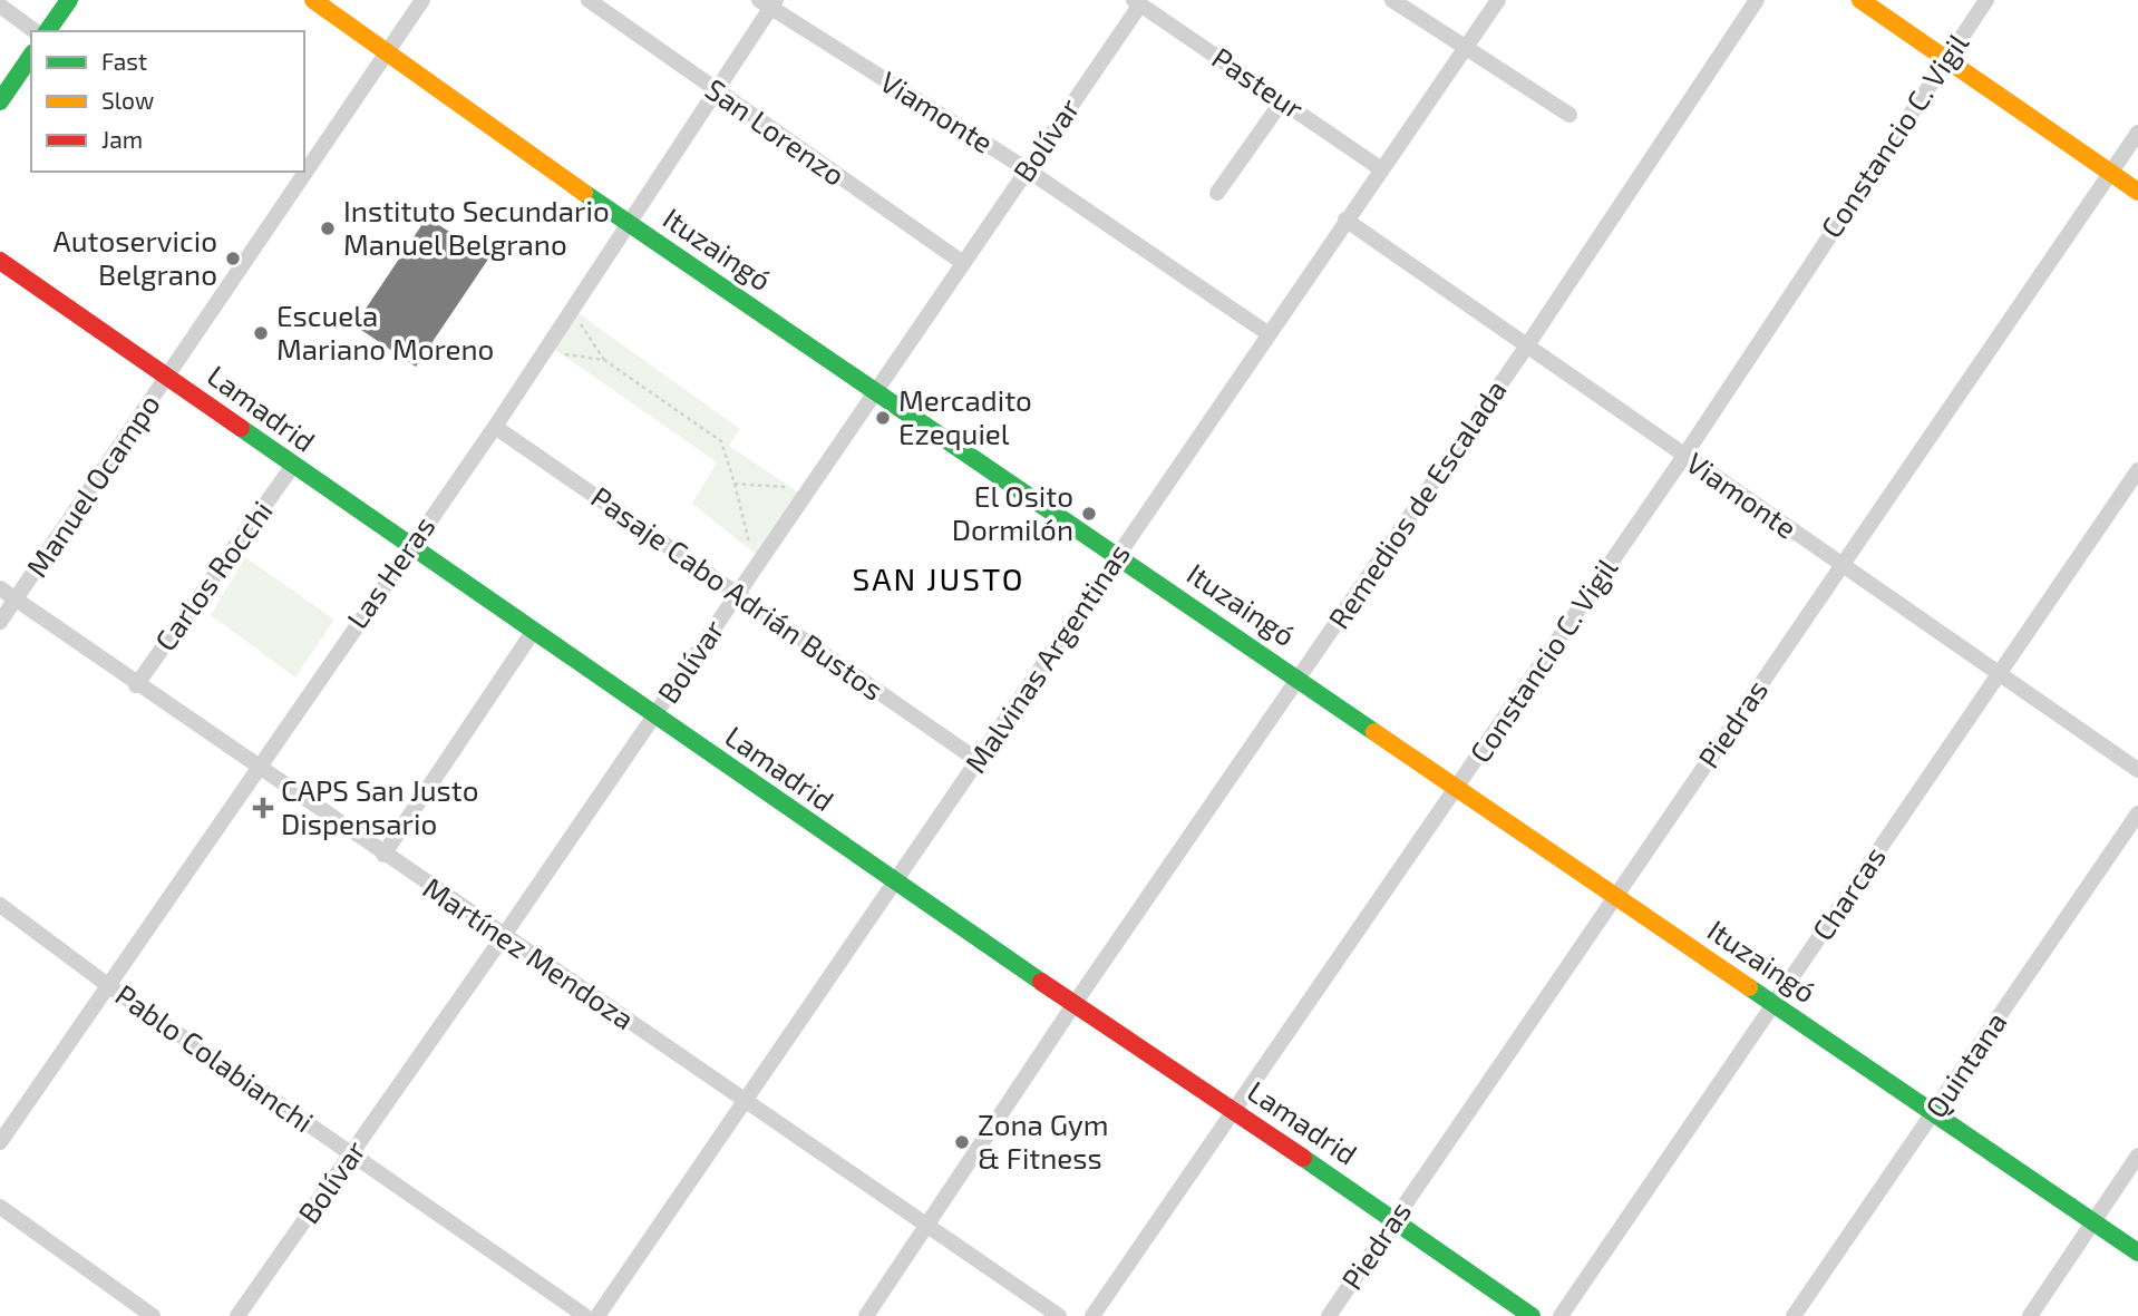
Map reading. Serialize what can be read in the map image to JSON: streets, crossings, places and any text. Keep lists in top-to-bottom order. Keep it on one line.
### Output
{"streets":{"street":["Pasteur","Viamonte","San Lorenzo","Constancio C. Vigil","Bolívar","Ituzaingó","Lamadrid","Manuel Ocampo","Remedios de Escalada","Las Heras","Carlos Rocchi","Pasaje Cabo Adrián Bustos","Malvinas Argentinas","Piedras","Charcas","Martínez Mendoza","Pablo Colabianchi","Quintana"]},"crossings":[["Pasteur","Bolívar"],["Pasteur","Malvinas Argentinas"],["Viamonte","Constancio C. Vigil"],["Viamonte","Bolívar"],["Viamonte","Remedios de Escalada"],["Viamonte","Las Heras"],["Viamonte","Malvinas Argentinas"],["Viamonte","Piedras"],["Viamonte","Charcas"],["San Lorenzo","Bolívar"],["San Lorenzo","Las Heras"],["Constancio C. Vigil","Ituzaingó"],["Constancio C. Vigil","Lamadrid"],["Bolívar","Ituzaingó"],["Bolívar","Lamadrid"],["Bolívar","Pasaje Cabo Adrián Bustos"],["Bolívar","Martínez Mendoza"],["Bolívar","Pablo Colabianchi"],["Ituzaingó","Manuel Ocampo"],["Ituzaingó","Remedios de Escalada"],["Ituzaingó","Las Heras"],["Ituzaingó","Malvinas Argentinas"],["Ituzaingó","Piedras"],["Ituzaingó","Charcas"],["Ituzaingó","Quintana"],["Lamadrid","Manuel Ocampo"],["Lamadrid","Remedios de Escalada"],["Lamadrid","Las Heras"],["Lamadrid","Carlos Rocchi"],["Lamadrid","Malvinas Argentinas"],["Lamadrid","Piedras"],["Manuel Ocampo","Martínez Mendoza"],["Remedios de Escalada","Martínez Mendoza"],["Las Heras","Pasaje Cabo Adrián Bustos"],["Las Heras","Martínez Mendoza"],["Las Heras","Pablo Colabianchi"],["Carlos Rocchi","Martínez Mendoza"],["Pasaje Cabo Adrián Bustos","Malvinas Argentinas"],["Malvinas Argentinas","Martínez Mendoza"]],"districts":["SAN JUSTO"],"places":{"other":["Instituto Secundario Manuel Belgrano","Autoservicio Belgrano","Escuela Mariano Moreno","Mercadito Ezequiel","El Osito Dormilón","Zona Gym & Fitness"],"health":["CAPS San Justo Dispensario"]},"legend":["Fast","Slow","Jam"]}
